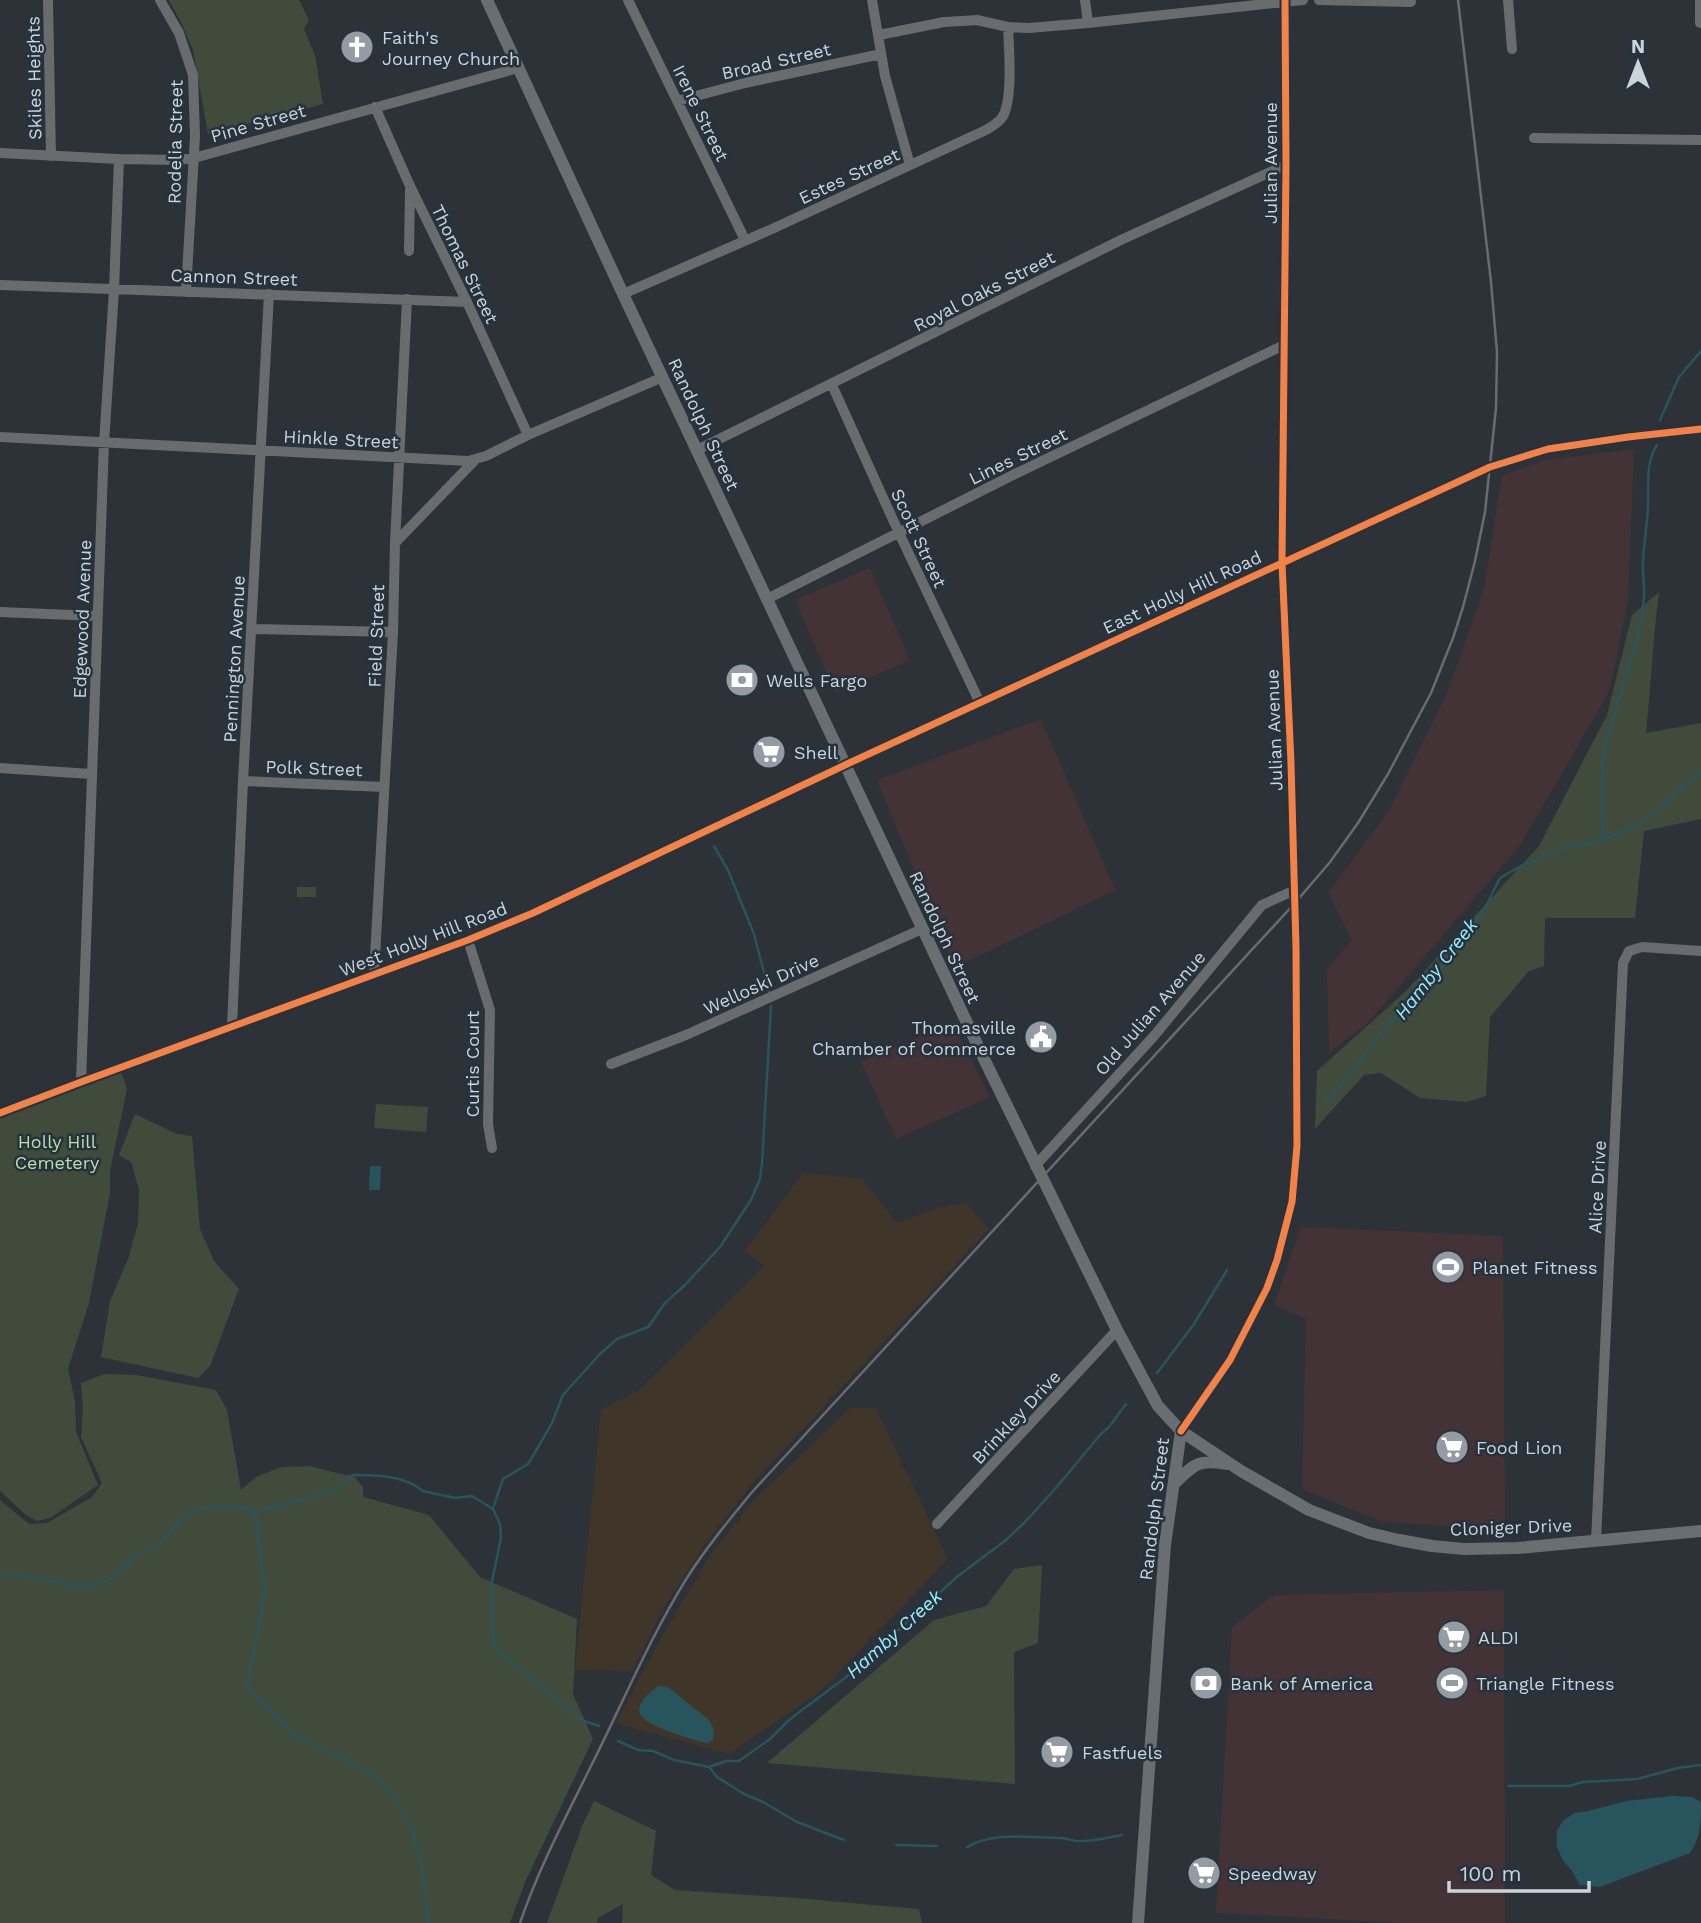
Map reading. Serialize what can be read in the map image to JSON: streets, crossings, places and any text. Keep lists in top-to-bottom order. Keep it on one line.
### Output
{"streets":{"main road":["Randolph Street","Cloniger Drive"],"street":["Broad Street","Skiles Heights","Irene Street","Pine Street","Rodelia Street","Julian Avenue","Estes Street","Thomas Street","Cannon Street","Royal Oaks Street","Hinkle Street","Lines Street","Scott Street","East Holly Hill Road","Edgewood Avenue","Field Street","Pennington Avenue","Polk Street","West Holly Hill Road","Welloski Drive","Old Julian Avenue","Curtis Court","Alice Drive","Brinkley Drive"]},"crossings":[["Broad Street","Irene Street"],["Skiles Heights","Pine Street"],["Irene Street","Estes Street"],["Pine Street","Rodelia Street"],["Pine Street","Thomas Street"],["Pine Street","Randolph Street"],["Pine Street","Edgewood Avenue"],["Rodelia Street","Cannon Street"],["Julian Avenue","Royal Oaks Street"],["Julian Avenue","Randolph Street"],["Julian Avenue","Lines Street"],["Julian Avenue","East Holly Hill Road"],["Julian Avenue","Old Julian Avenue"],["Julian Avenue","Cloniger Drive"],["Estes Street","Randolph Street"],["Thomas Street","Cannon Street"],["Thomas Street","Hinkle Street"],["Cannon Street","Edgewood Avenue"],["Cannon Street","Field Street"],["Cannon Street","Pennington Avenue"],["Royal Oaks Street","Randolph Street"],["Royal Oaks Street","Scott Street"],["Randolph Street","Hinkle Street"],["Randolph Street","Lines Street"],["Randolph Street","East Holly Hill Road"],["Randolph Street","West Holly Hill Road"],["Randolph Street","Welloski Drive"],["Randolph Street","Old Julian Avenue"],["Randolph Street","Brinkley Drive"],["Randolph Street","Cloniger Drive"],["Hinkle Street","Edgewood Avenue"],["Hinkle Street","Field Street"],["Hinkle Street","Pennington Avenue"],["Lines Street","Scott Street"],["Scott Street","East Holly Hill Road"],["East Holly Hill Road","West Holly Hill Road"],["Edgewood Avenue","West Holly Hill Road"],["Field Street","Polk Street"],["Field Street","West Holly Hill Road"],["Pennington Avenue","Polk Street"],["Pennington Avenue","West Holly Hill Road"],["West Holly Hill Road","Curtis Court"],["Alice Drive","Cloniger Drive"]],"water":["Hamby Creek"],"parks":["Holly Hill Cemetery"],"places":{"church":["Faith's Journey Church"],"bank":["Wells Fargo","Bank of America"],"supermarket":["Shell","Food Lion","ALDI","Fastfuels","Speedway"],"public building":["Thomasville Chamber of Commerce"],"sports":["Planet Fitness","Triangle Fitness"]},"scale_bar":"100 m","north":"top"}
